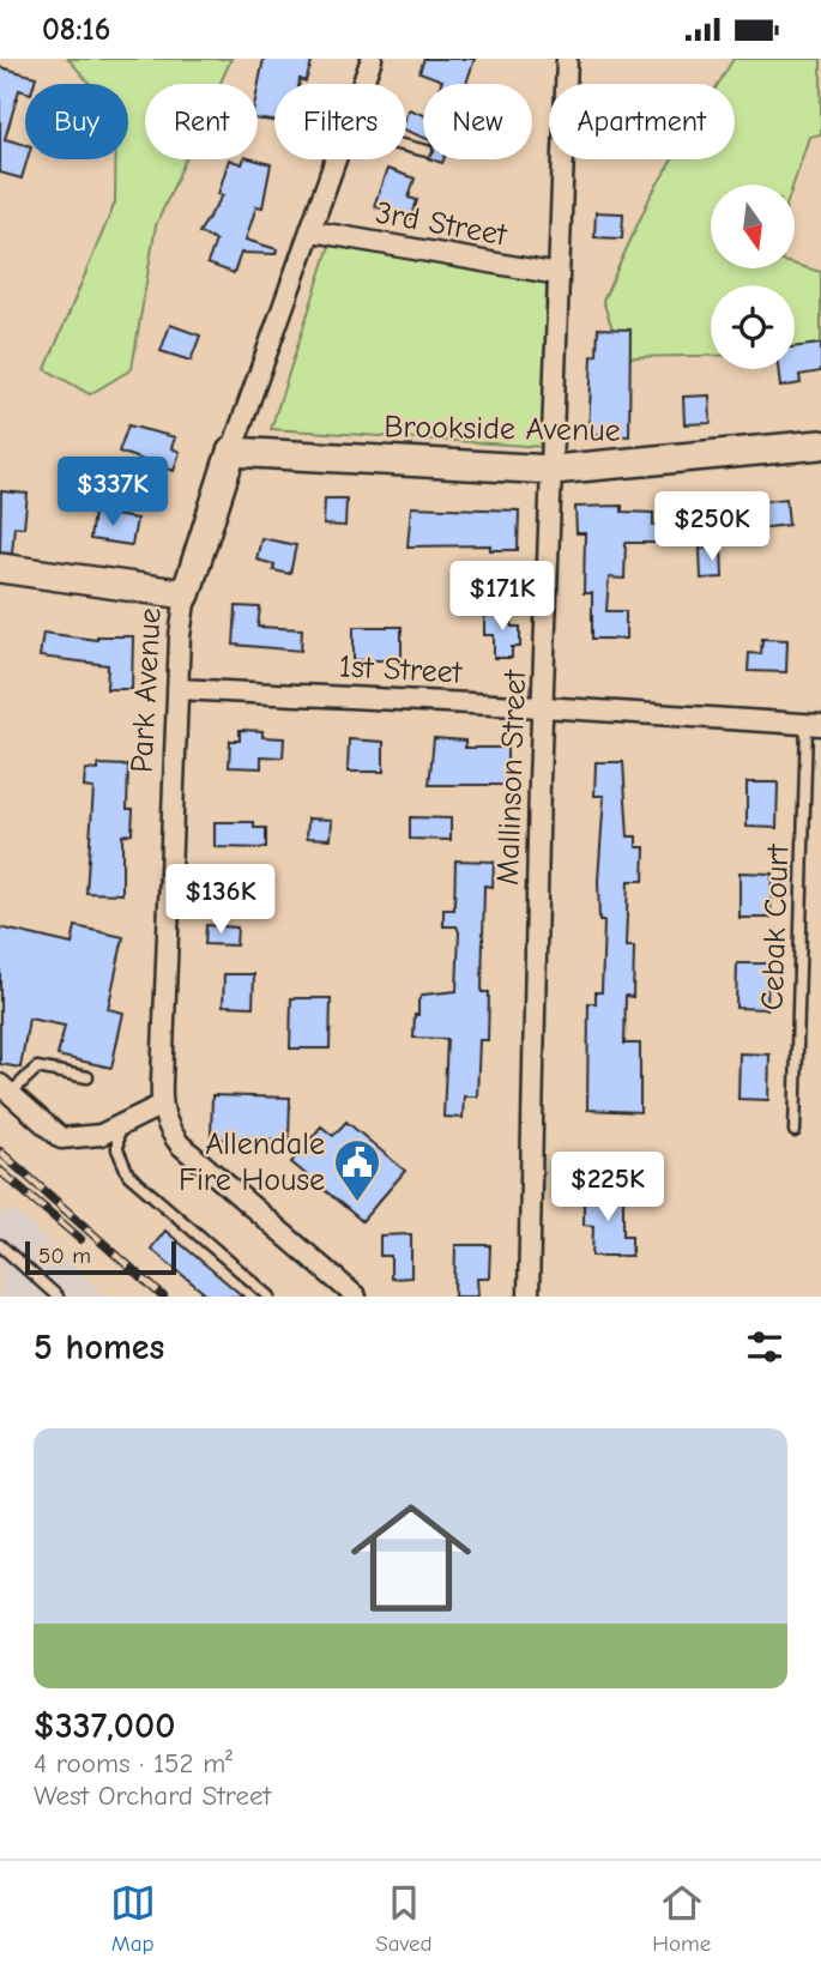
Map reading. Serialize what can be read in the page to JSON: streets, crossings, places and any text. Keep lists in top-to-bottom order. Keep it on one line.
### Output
{"streets":{"main road":["Brookside Avenue","Park Avenue"],"street":["3rd Street","1st Street","Mallinson Street"],"lane":["Cebak Court"]},"crossings":[["3rd Street","Park Avenue"],["3rd Street","Mallinson Street"],["Brookside Avenue","Park Avenue"],["Brookside Avenue","Mallinson Street"],["1st Street","Park Avenue"],["1st Street","Mallinson Street"],["1st Street","Cebak Court"]],"places":{"public building":["Allendale Fire House"]},"scale_bar":"50 m","north":"bottom","page":{"status":"08:16","chip":["Buy","Rent","Filters","New","Apartment"],"price":["$337K","$250K","$171K","$136K","$225K"],"scale":"50 m","heading":"5 homes","list":[{"name":"$337,000","note":"4 rooms · 152 m² · West Orchard Street"}],"tabs":["Map","Saved","Home"]}}
